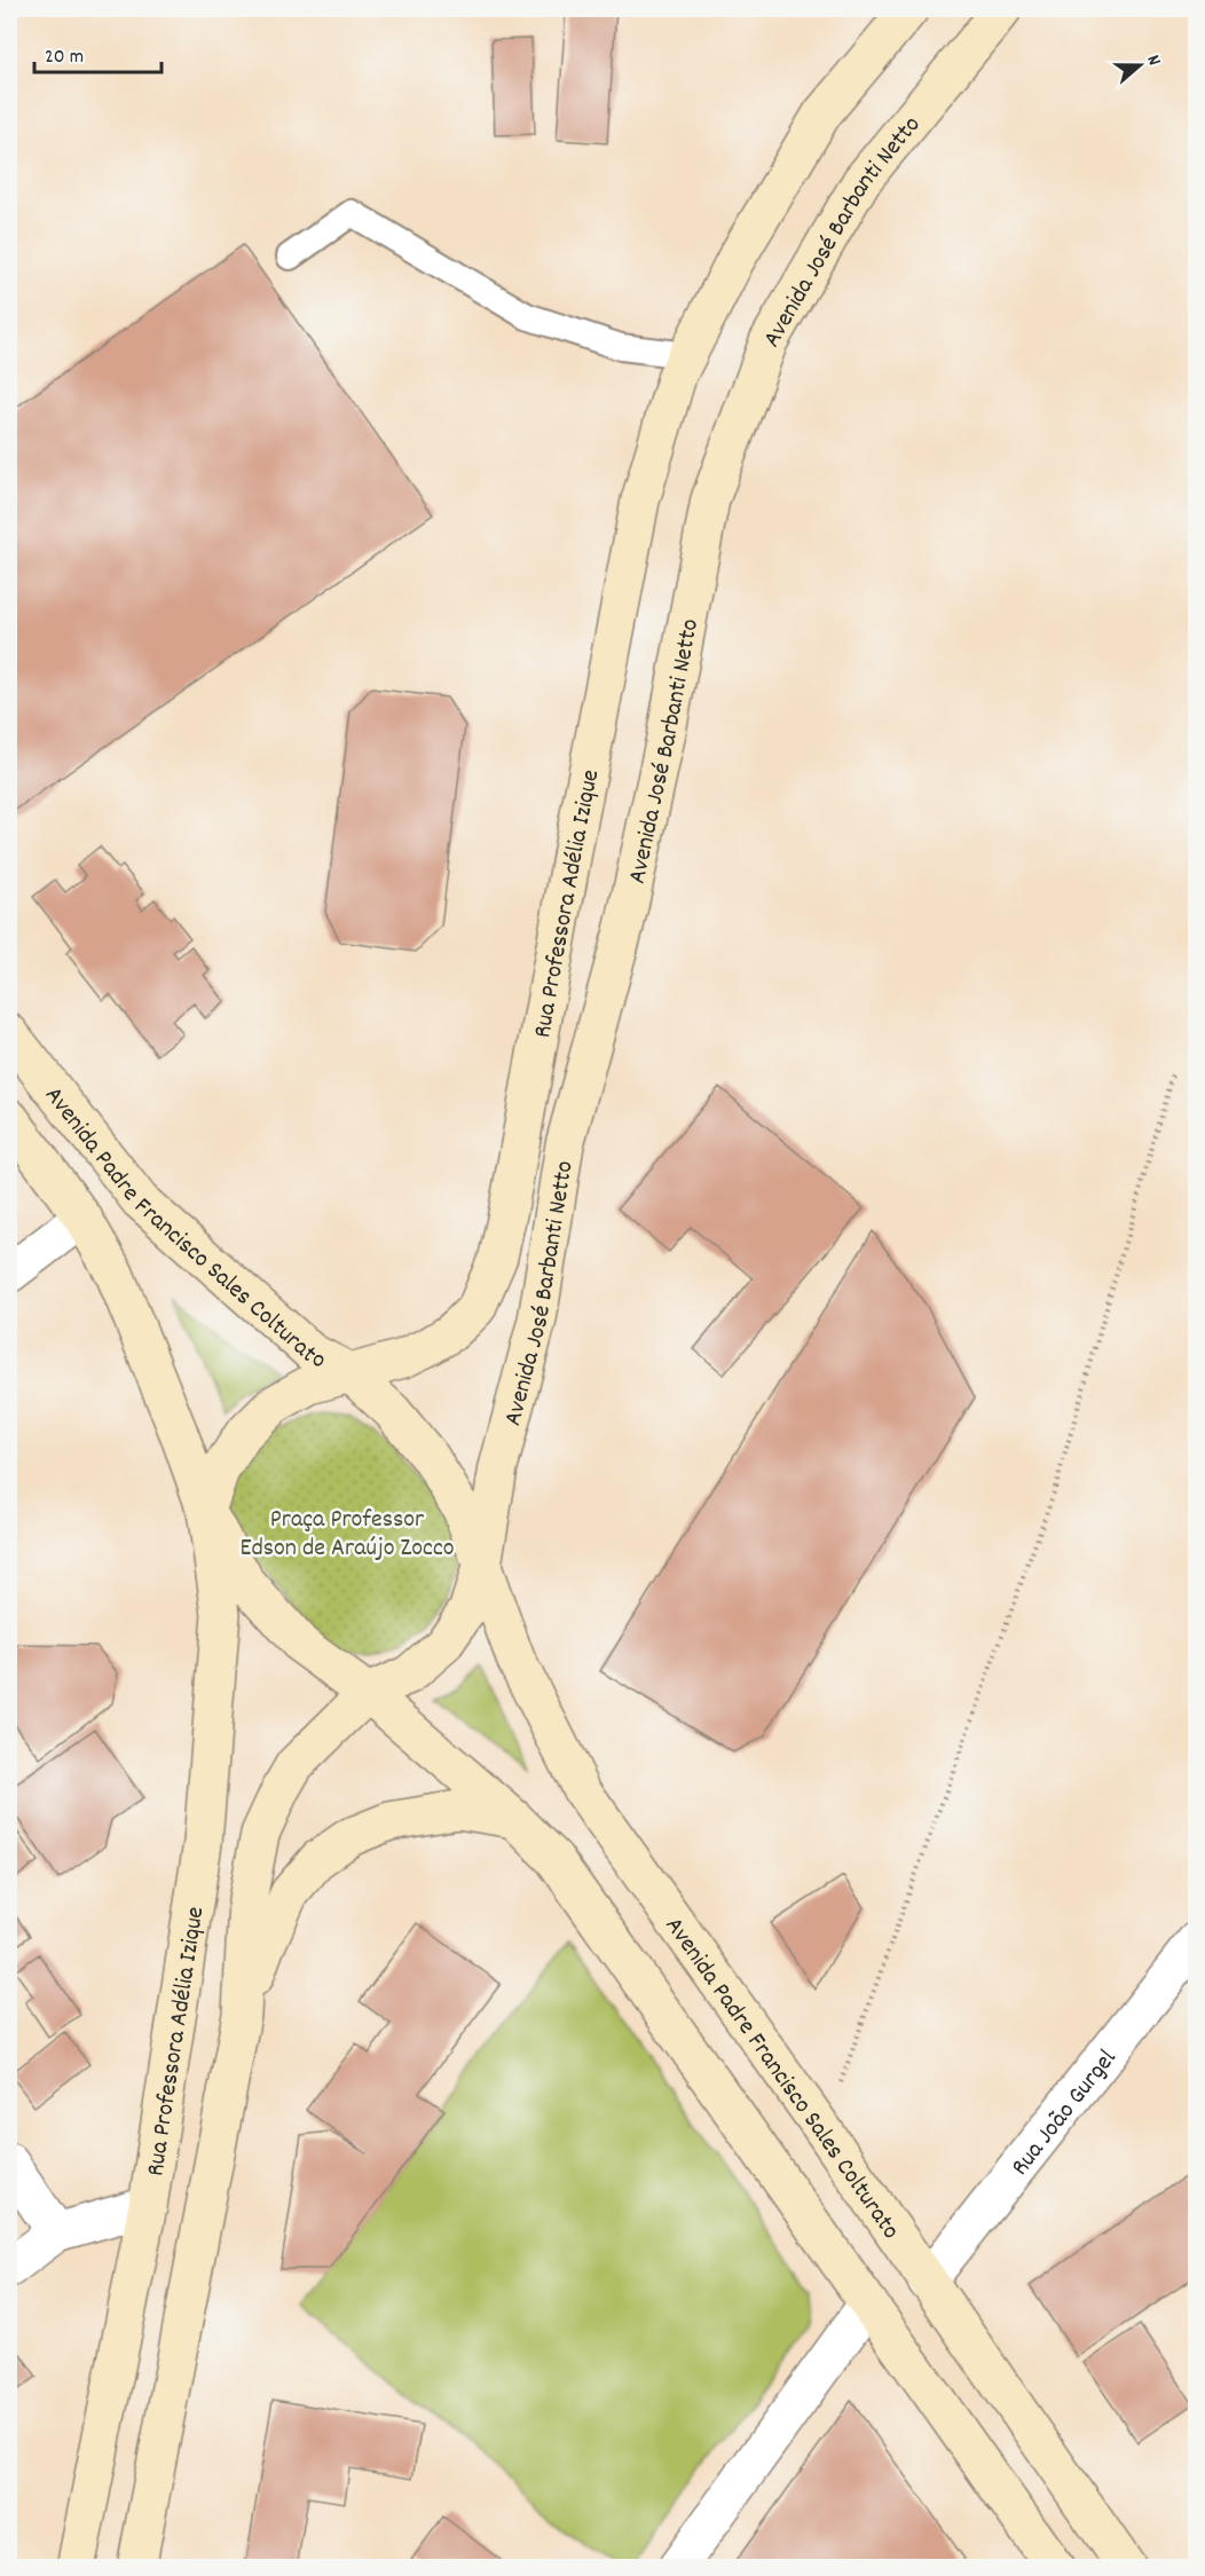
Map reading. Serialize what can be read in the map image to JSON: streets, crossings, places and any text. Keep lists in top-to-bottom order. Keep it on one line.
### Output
{"streets":{"street":["Avenida José Barbanti Netto","Rua Professora Adélia Izique","Avenida Padre Francisco Sales Colturato","Rua João Gurgel"]},"crossings":[["Avenida José Barbanti Netto","Rua Professora Adélia Izique"],["Avenida José Barbanti Netto","Avenida Padre Francisco Sales Colturato"],["Rua Professora Adélia Izique","Avenida Padre Francisco Sales Colturato"],["Avenida Padre Francisco Sales Colturato","Rua João Gurgel"]],"parks":["Praça Professor Edson de Araújo Zocco"],"scale_bar":"20 m","north":"right"}
